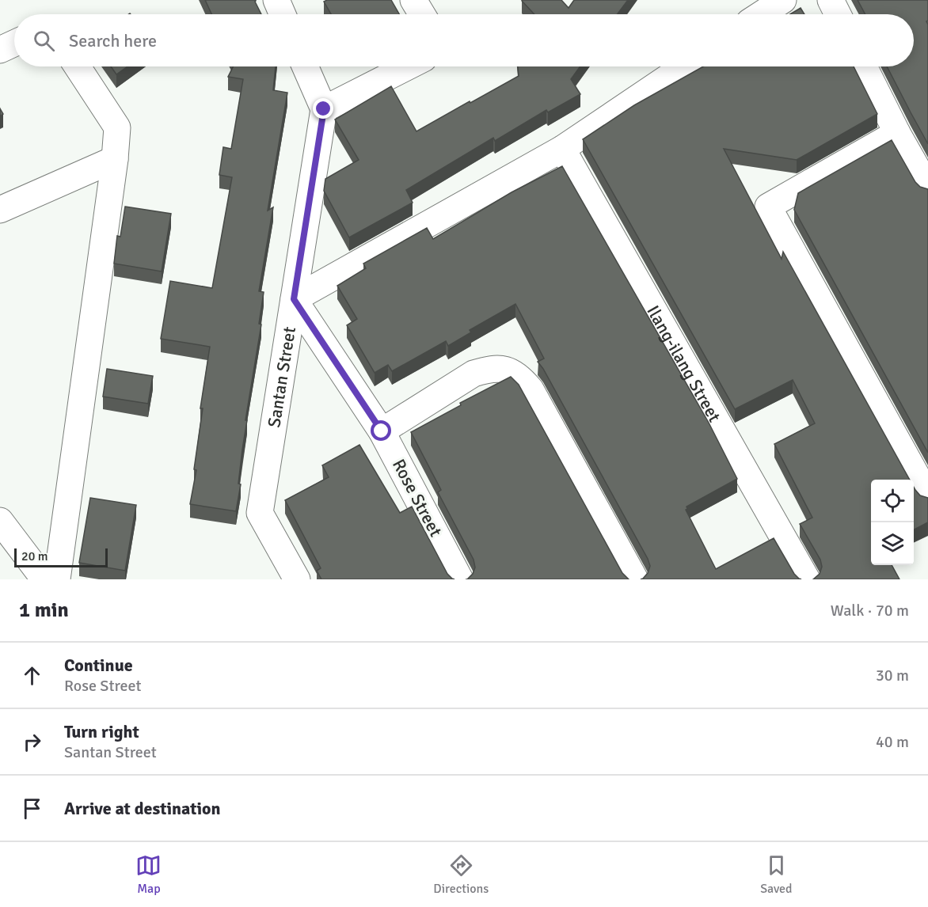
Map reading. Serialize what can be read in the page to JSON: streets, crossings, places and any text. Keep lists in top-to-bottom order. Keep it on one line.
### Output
{"streets":{"street":["Ilang-ilang Street","Santan Street","Rose Street"]},"crossings":[["Santan Street","Rose Street"]],"scale_bar":"20 m","page":{"search":"Search here","scale":"20 m","heading":["1 min","Walk · 70 m"],"list":[["Continue","Rose Street","30 m"],["Turn right","Santan Street","40 m"],"Arrive at destination"],"nav":["Map","Directions","Saved"]}}
